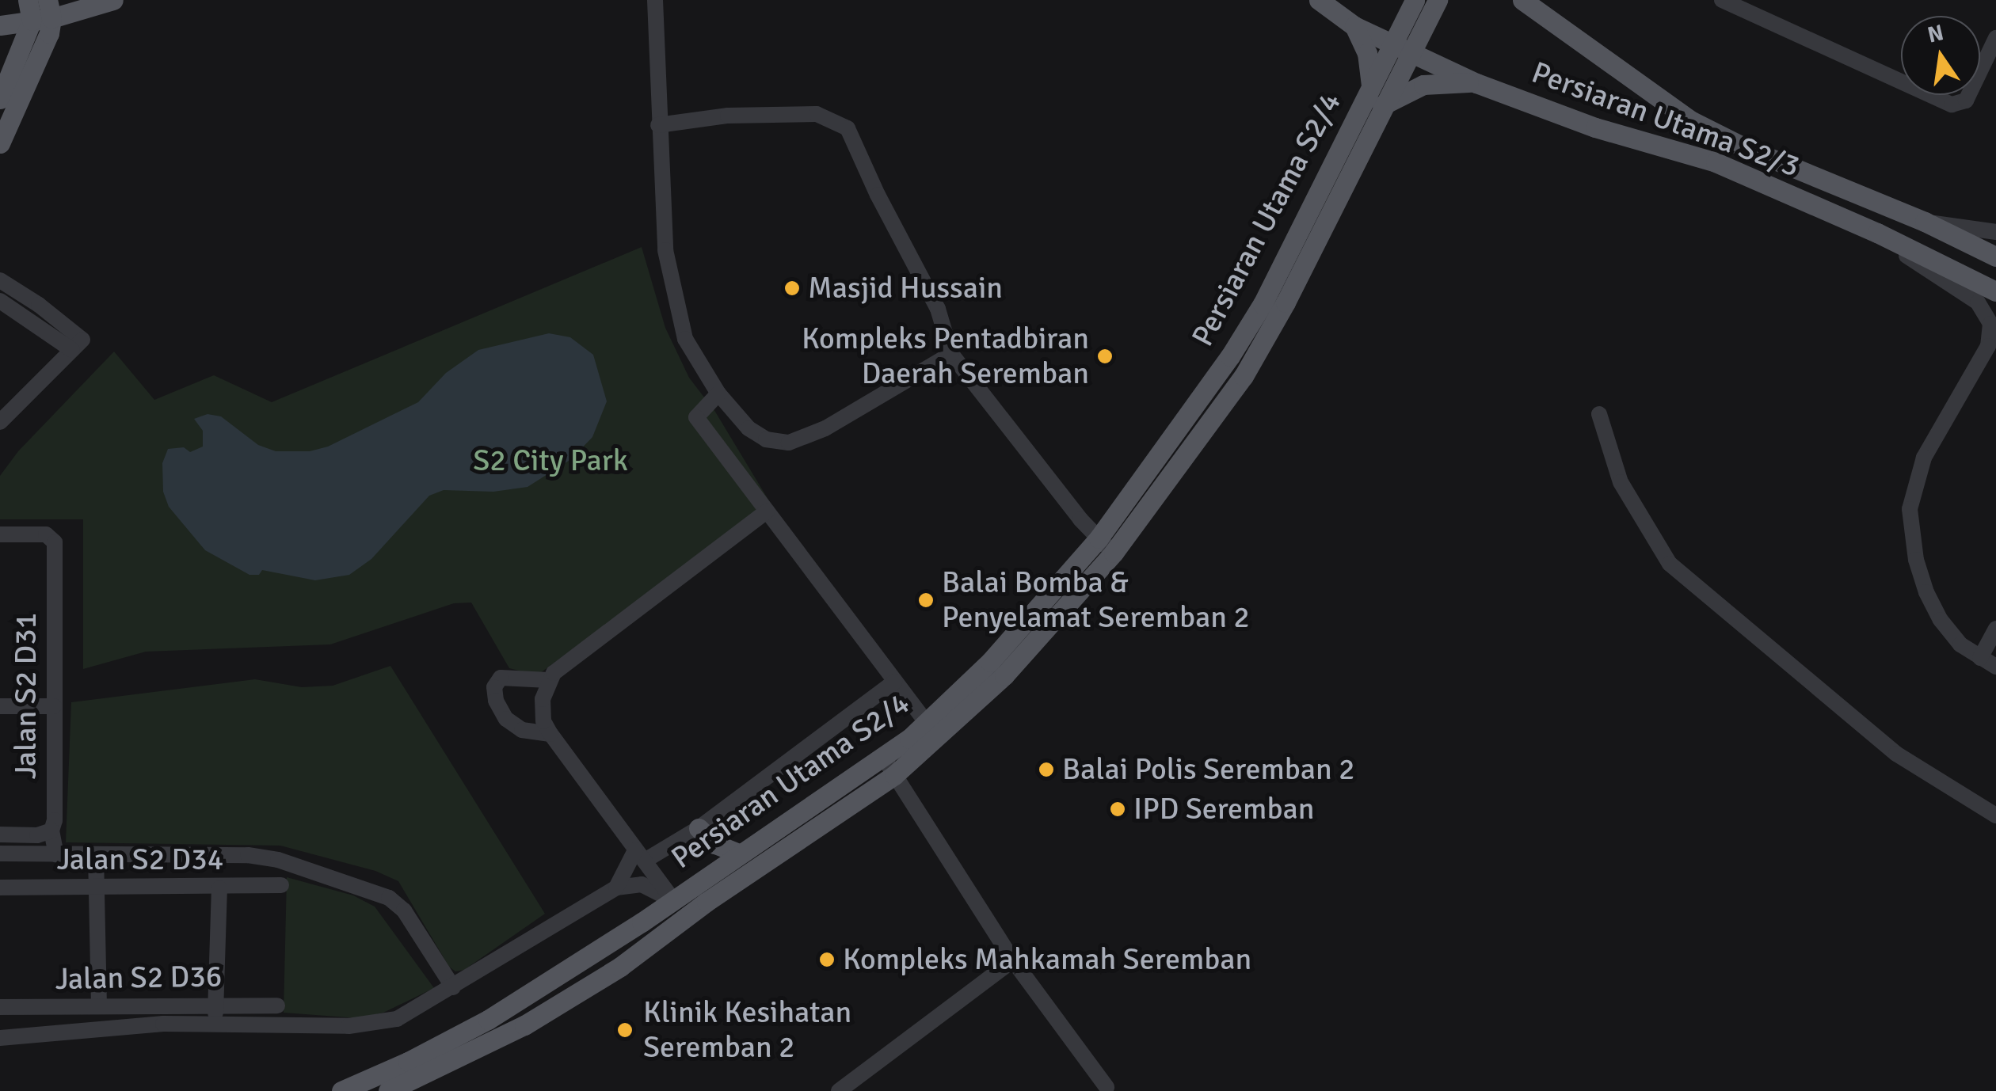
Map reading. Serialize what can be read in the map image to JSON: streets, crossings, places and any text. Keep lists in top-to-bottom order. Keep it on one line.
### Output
{"streets":{"main road":["Persiaran Utama S2/3","Persiaran Utama S2/4"],"street":["Jalan S2 D31","Jalan S2 D34","Jalan S2 D36"]},"crossings":[["Persiaran Utama S2/3","Persiaran Utama S2/4"]],"parks":["S2 City Park"],"places":["Masjid Hussain","Kompleks Pentadbiran Daerah Seremban","Balai Bomba & Penyelamat Seremban 2","Balai Polis Seremban 2","IPD Seremban","Kompleks Mahkamah Seremban","Klinik Kesihatan Seremban 2"],"north":"top"}
